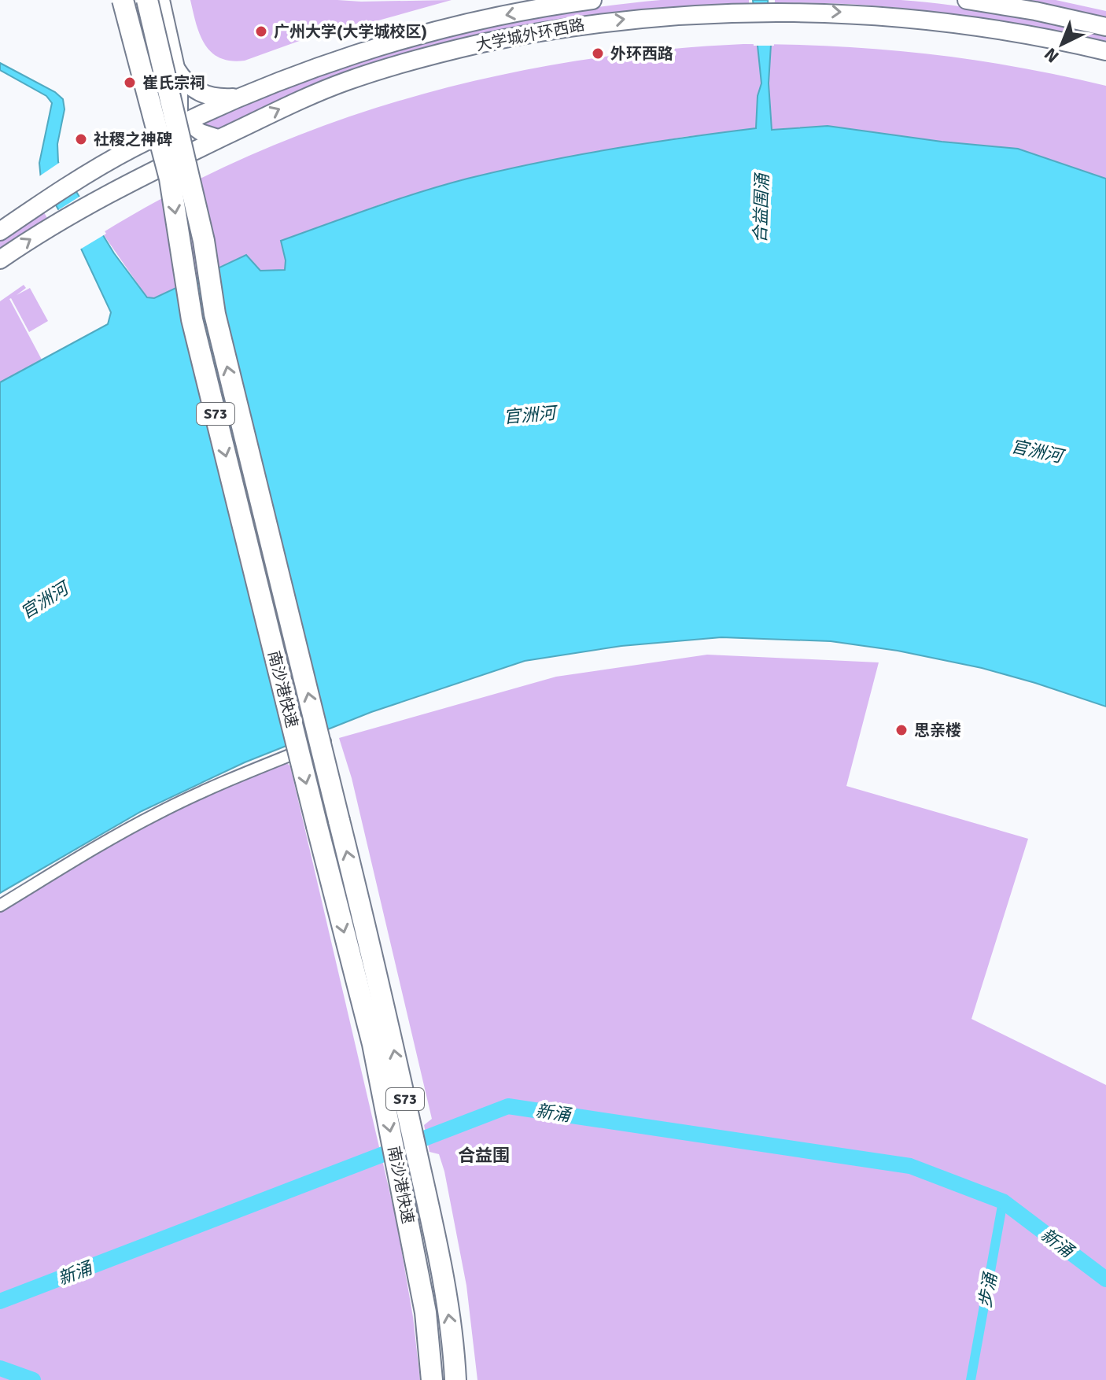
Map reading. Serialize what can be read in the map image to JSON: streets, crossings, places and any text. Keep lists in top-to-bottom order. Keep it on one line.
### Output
{"streets":{"highway":["S73","南沙港快速"],"main road":["大学城外环西路"]},"districts":["合益围"],"water":["合益围涌","官洲河","新涌","步涌"],"places":["广州大学(大学城校区)","外环西路","崔氏宗祠","社稷之神碑","思亲楼"],"north":"bottom left"}
